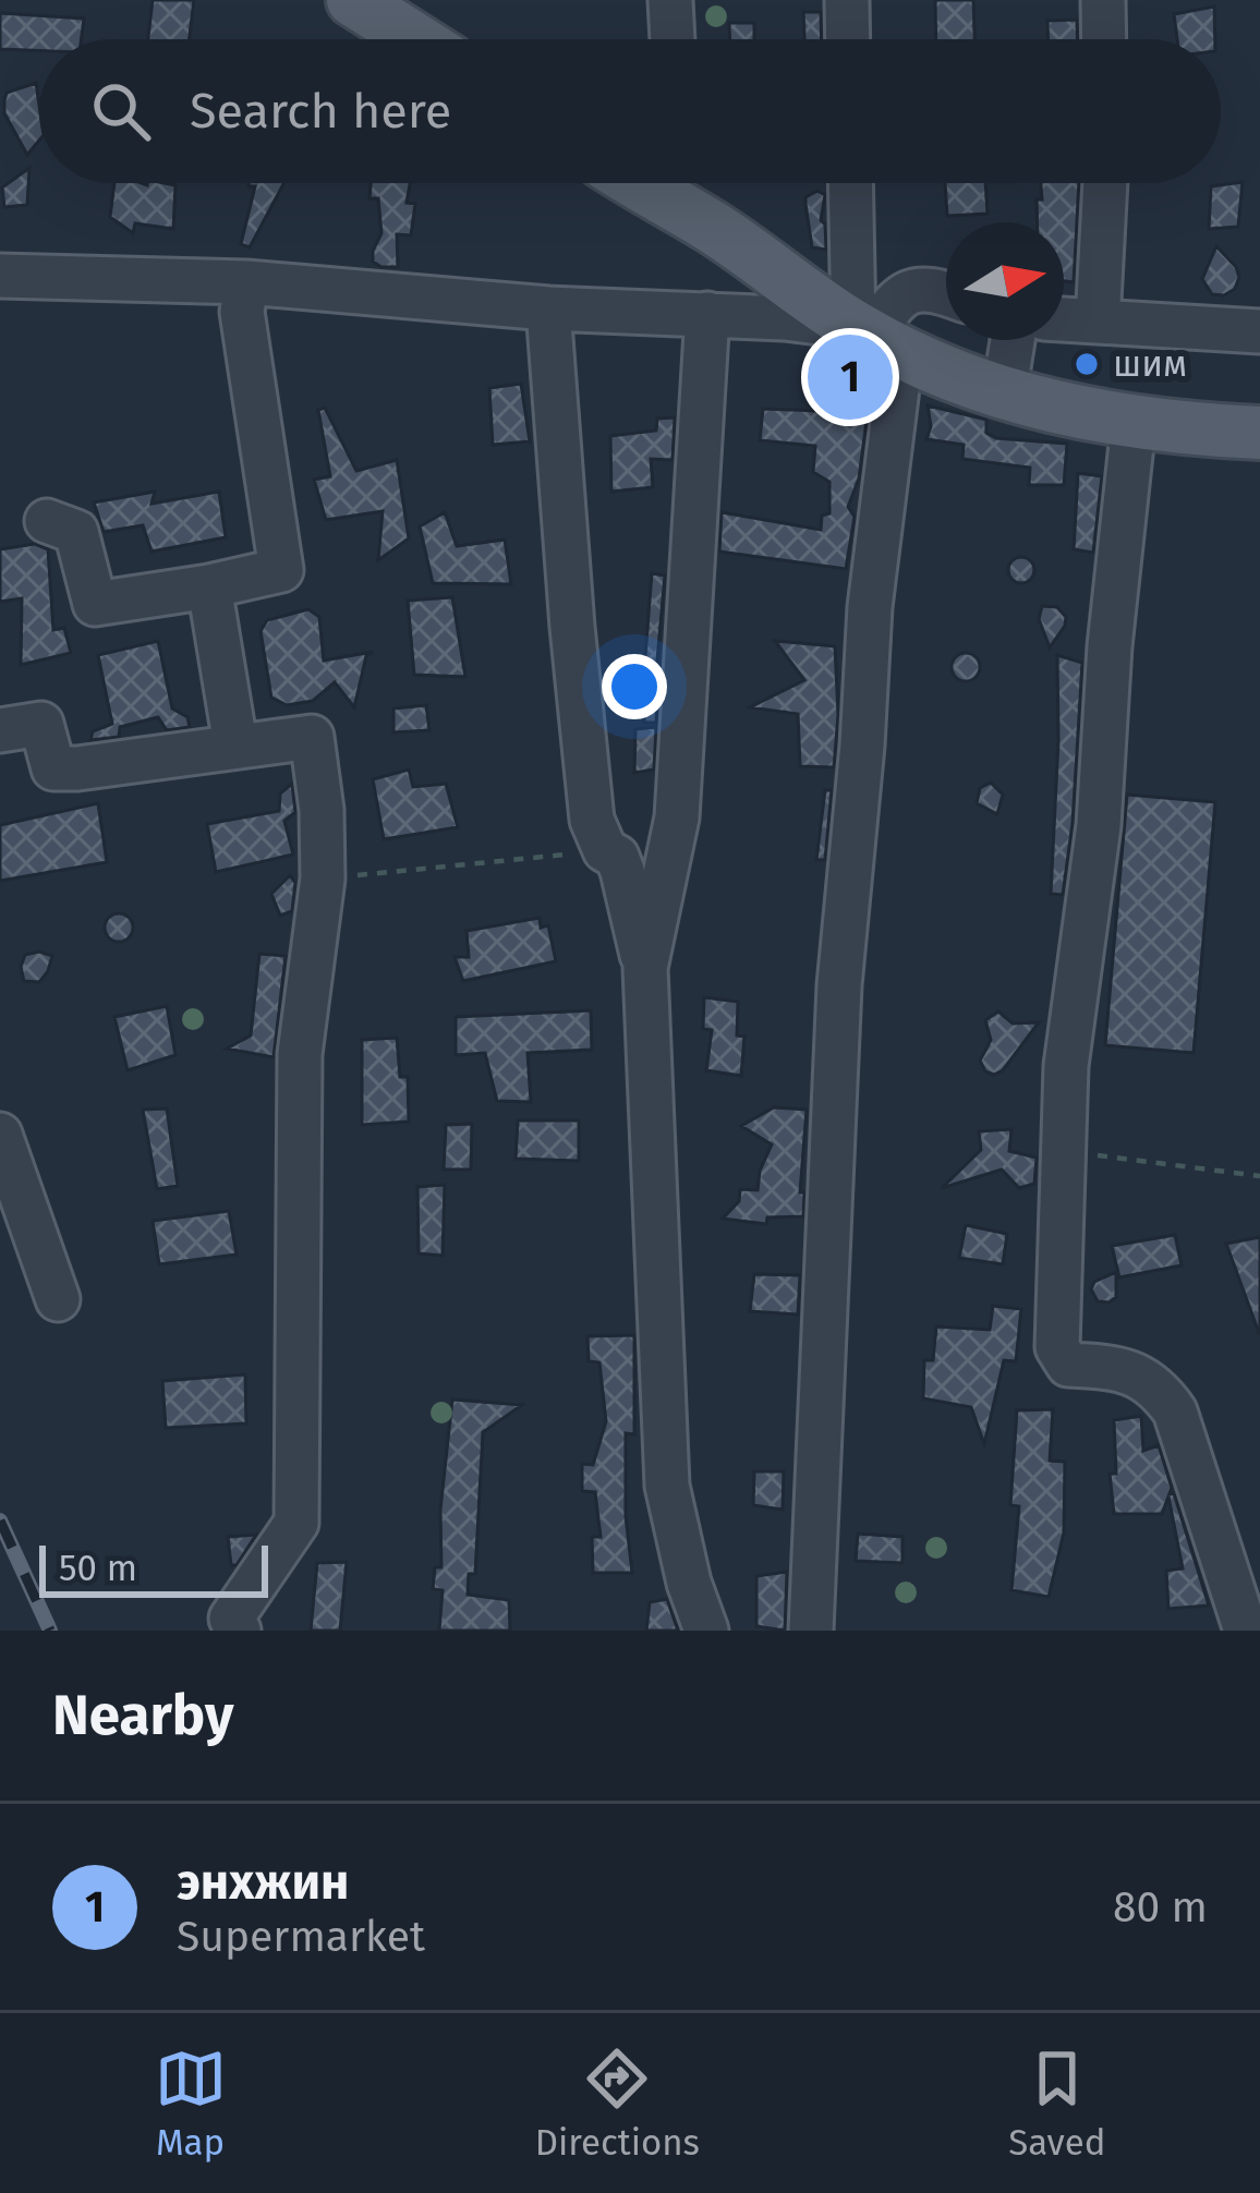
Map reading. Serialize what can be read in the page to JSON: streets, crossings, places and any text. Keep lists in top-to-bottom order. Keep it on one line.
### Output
{"places":["шим"],"scale_bar":"50 m","north":"right","page":{"search":"Search here","pins":"1","scale":"50 m","heading":"Nearby","list":[{"mark":"1","name":"энхжин","note":"Supermarket","value":"80 m"}],"nav":["Map","Directions","Saved"]}}
